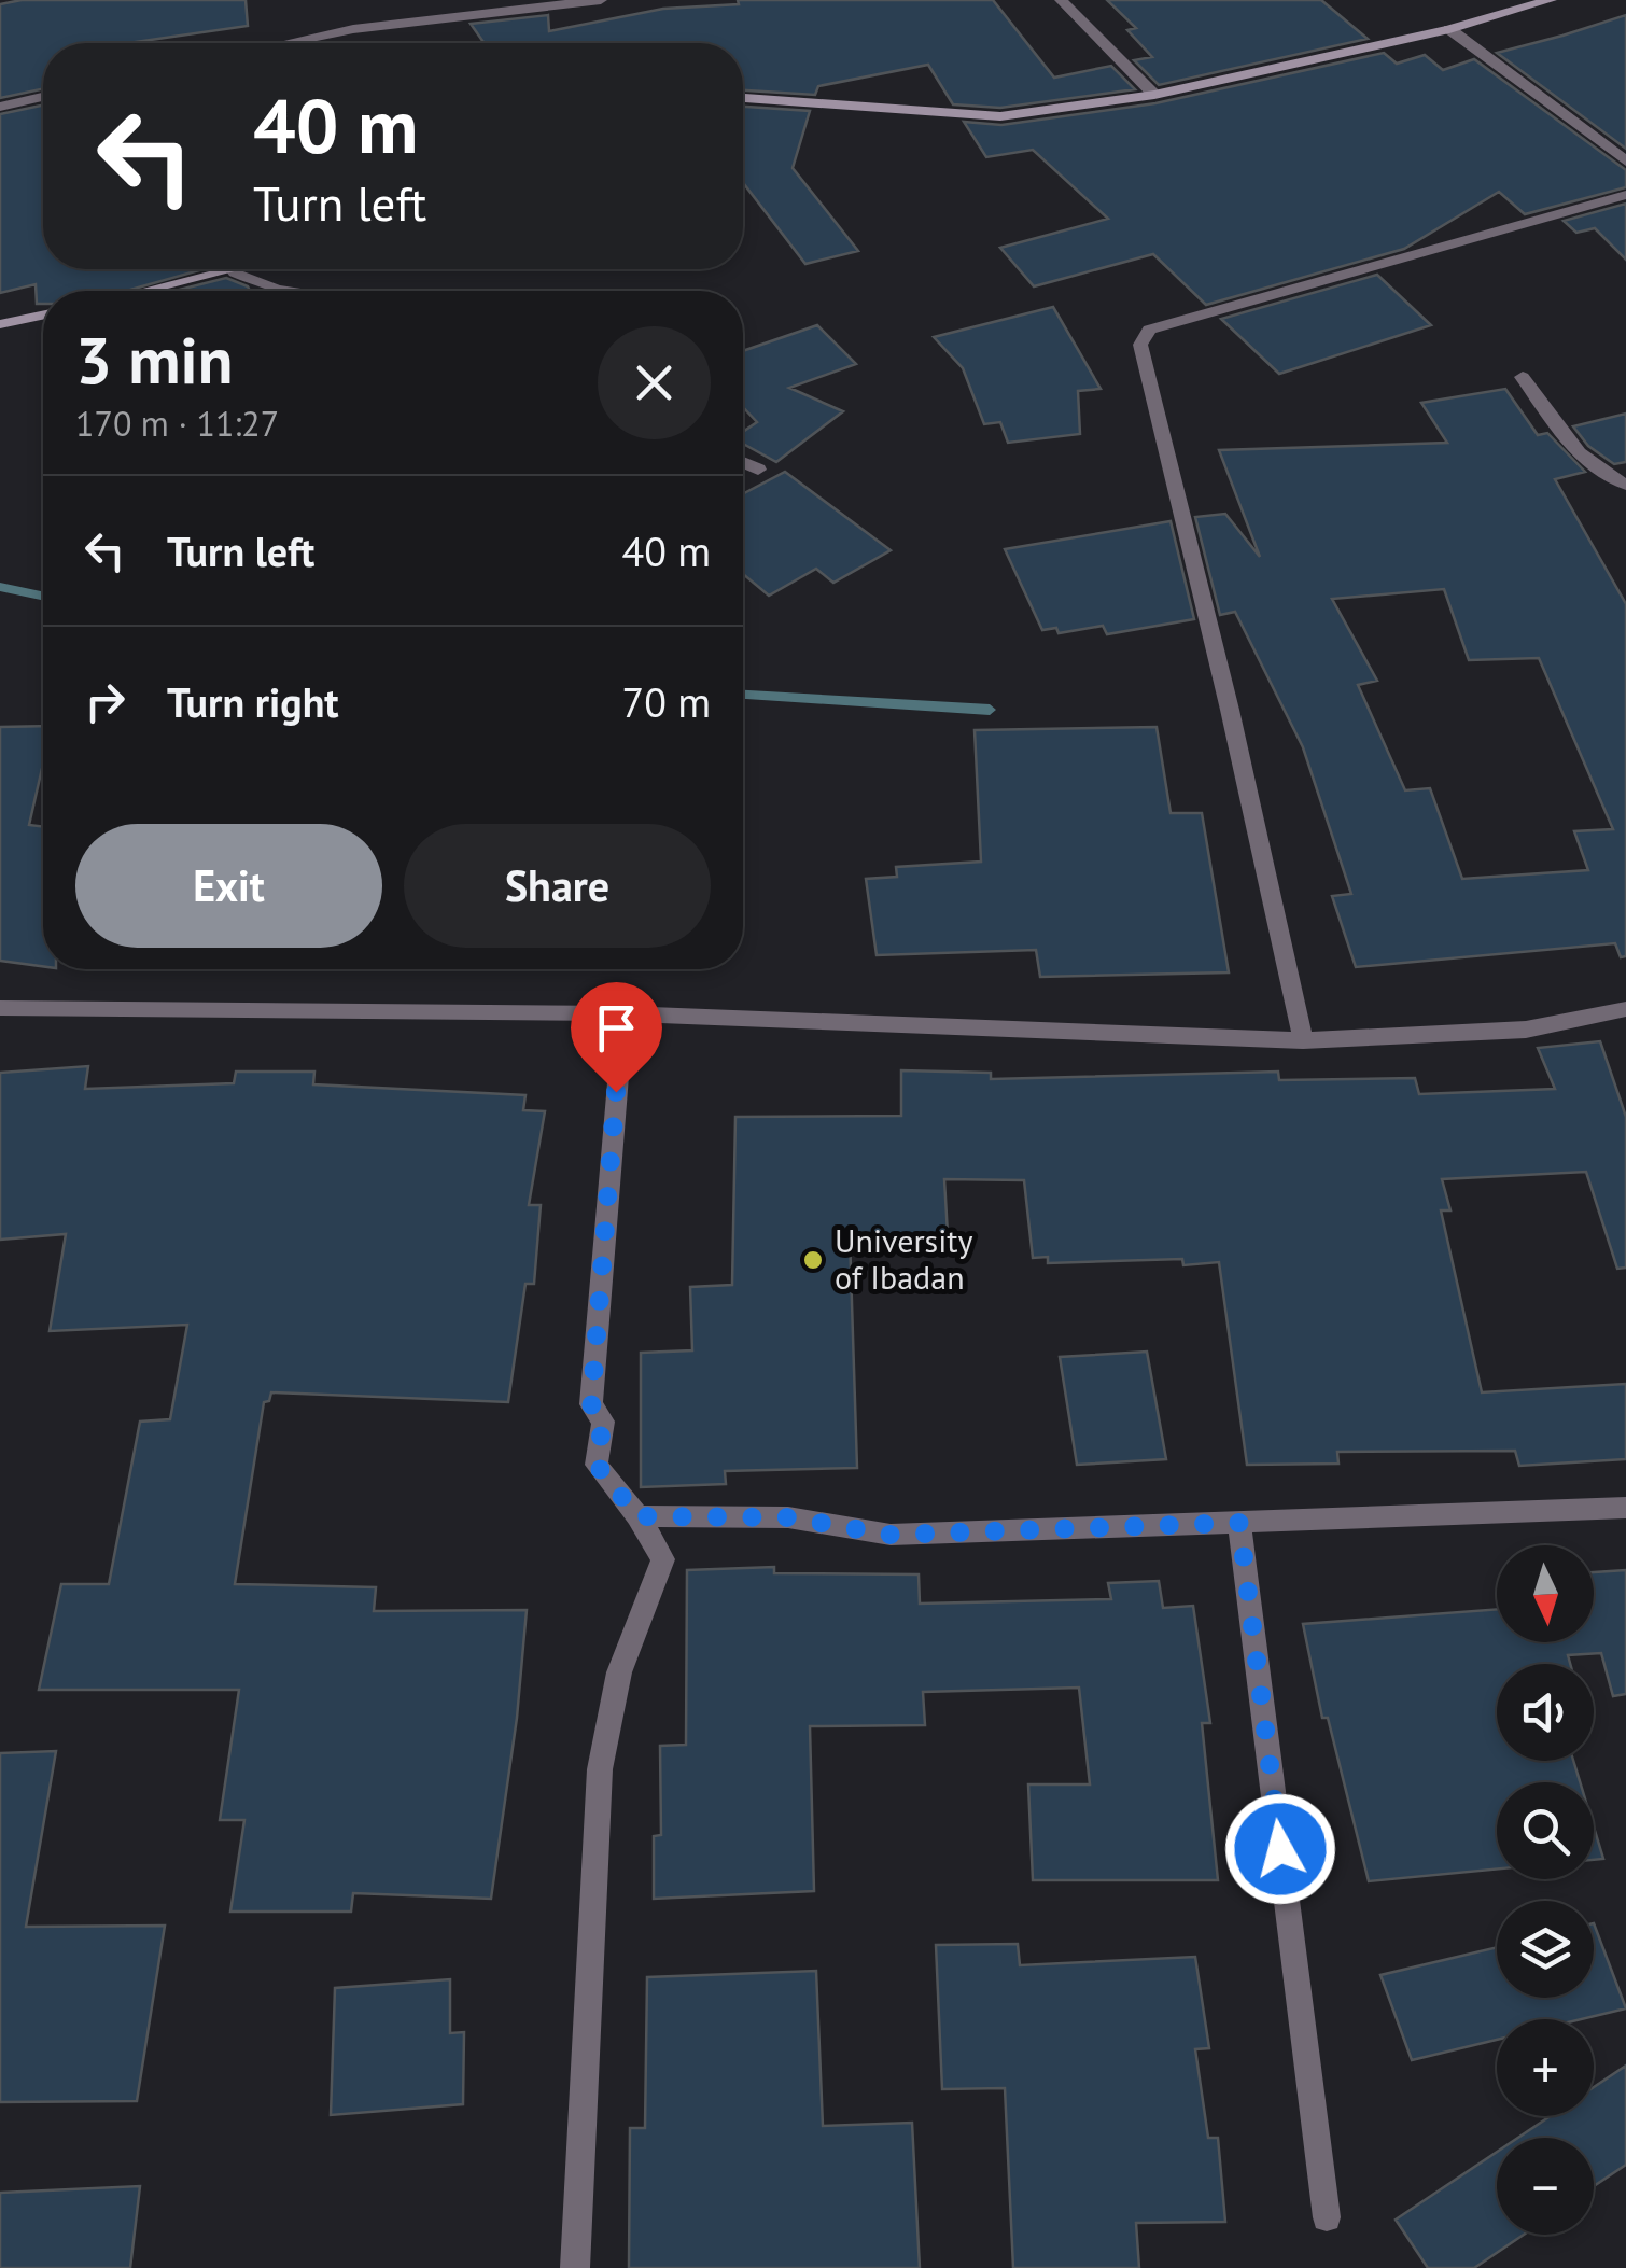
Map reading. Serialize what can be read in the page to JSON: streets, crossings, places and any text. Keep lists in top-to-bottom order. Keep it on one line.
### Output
{"places":["University of Ibadan"],"north":"bottom","page":{"turn":["40 m","Turn left"],"heading":["3 min","170 m · 11:27"],"list":[{"name":"Turn left","value":"40 m"},{"name":"Turn right","value":"70 m"}],"buttons":["Exit","Share"],"map_buttons":["+","−"]}}
